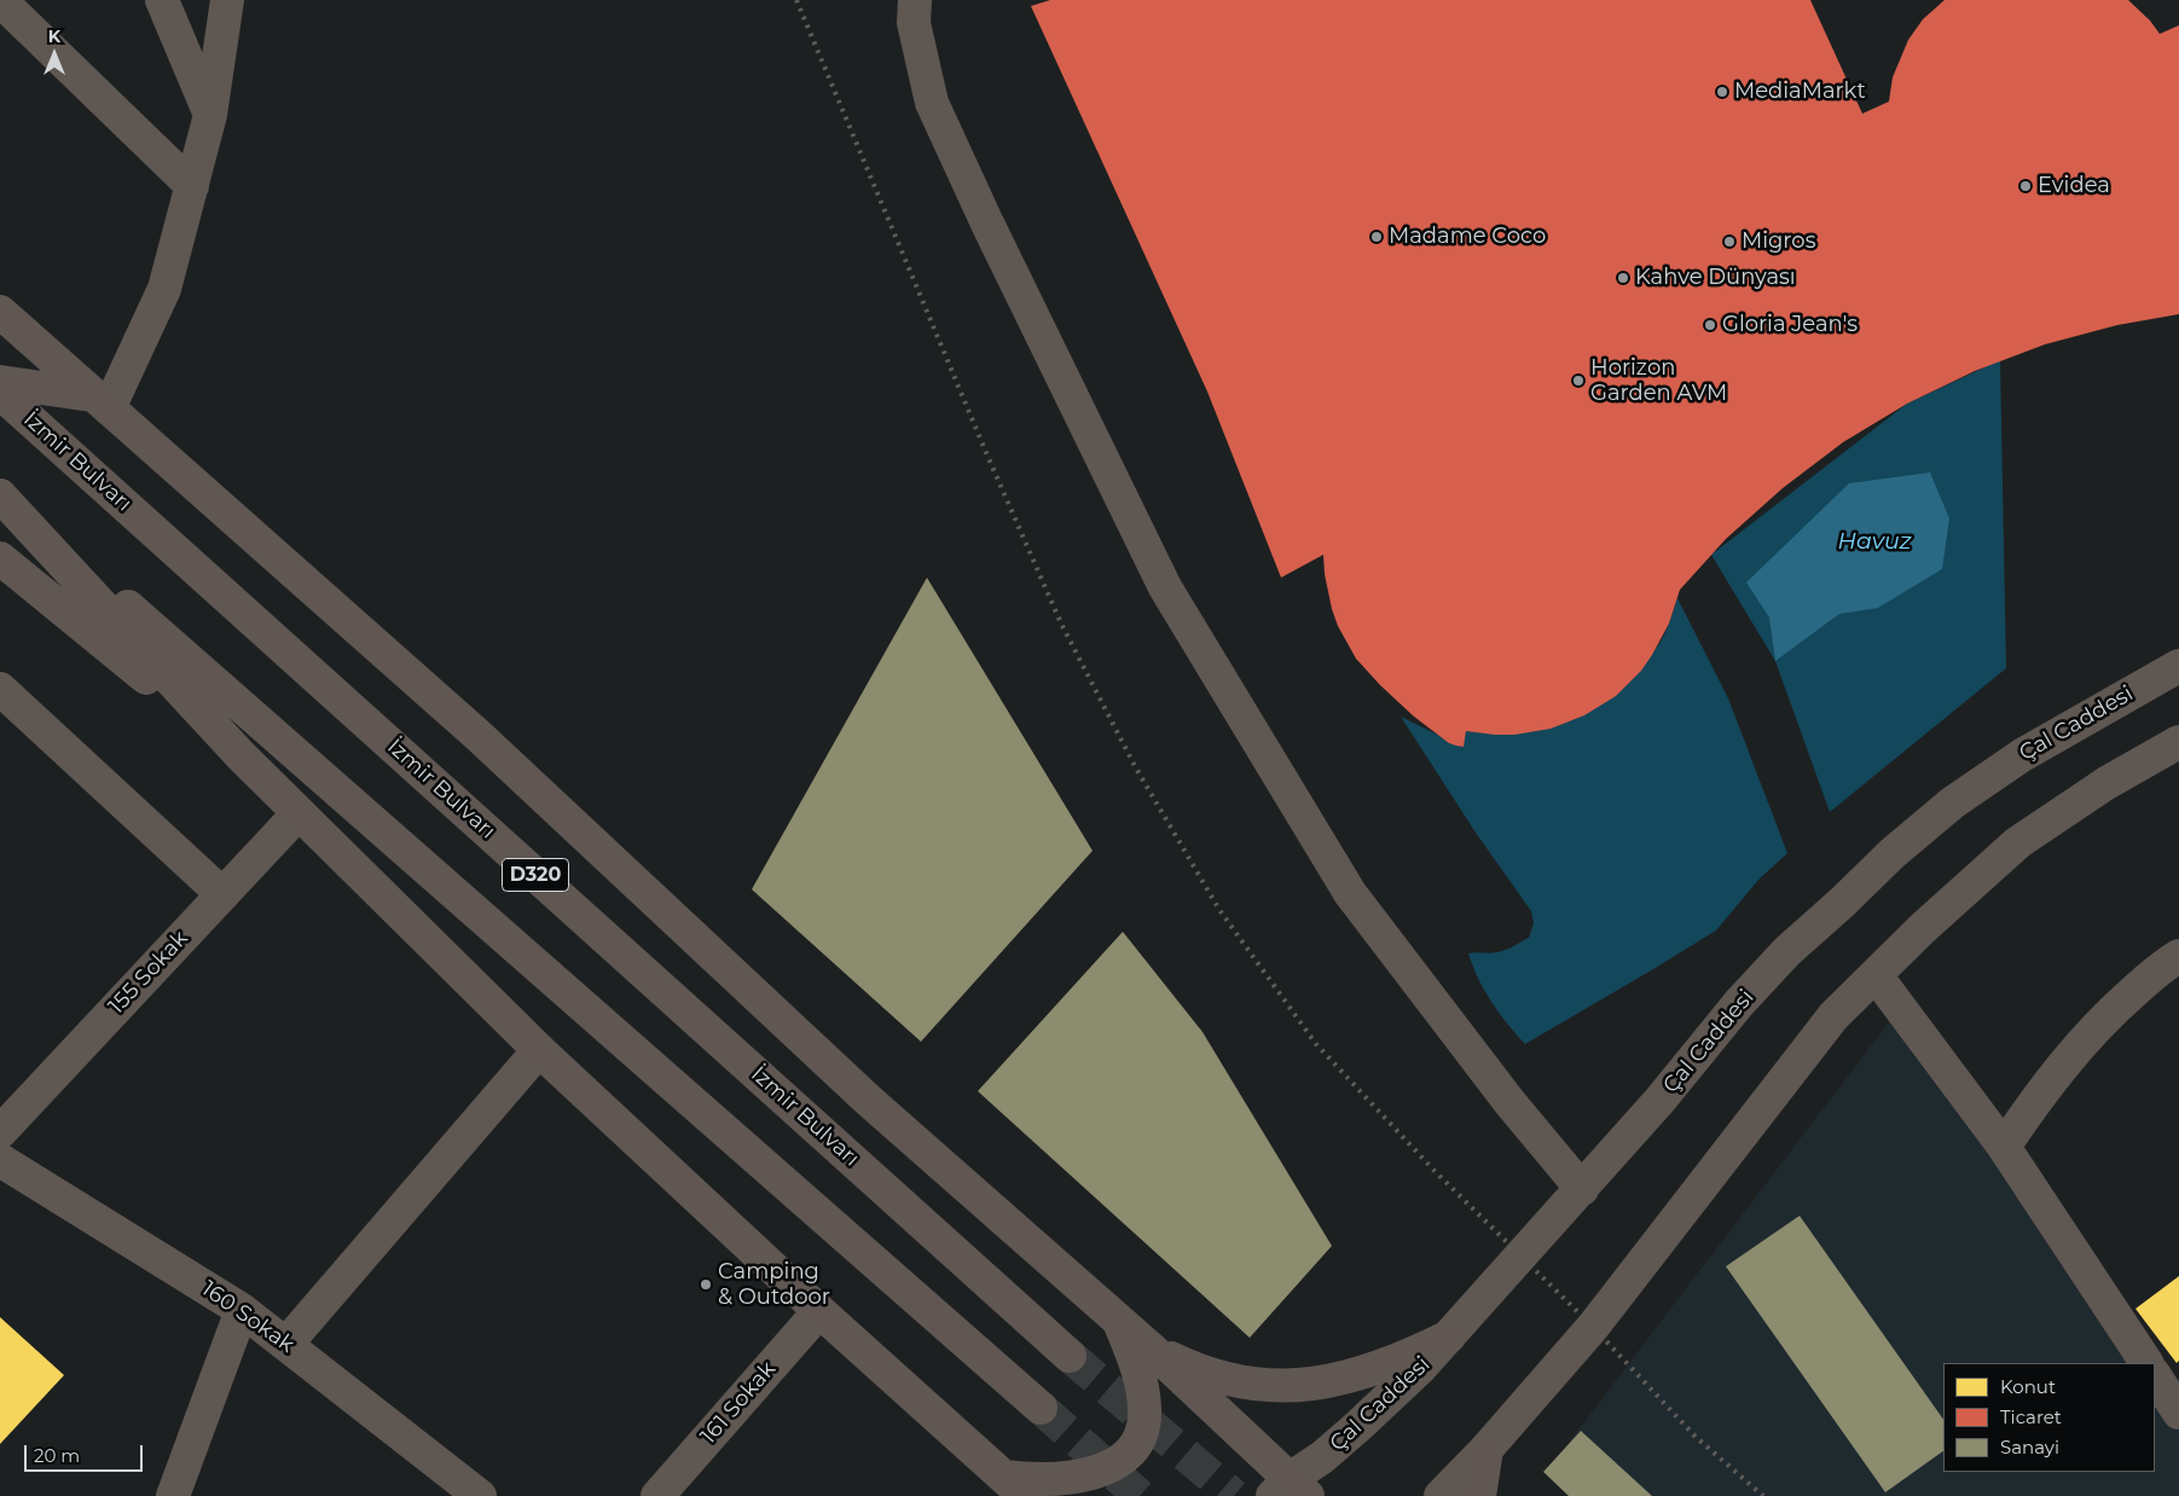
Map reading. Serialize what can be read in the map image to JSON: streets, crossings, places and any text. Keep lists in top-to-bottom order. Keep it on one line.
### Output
{"streets":{"main road":["İzmir Bulvarı","D320"],"street":["Çal Caddesi","155 Sokak","160 Sokak","161 Sokak"]},"water":["Havuz"],"places":["MediaMarkt","Evidea","Madame Coco","Migros","Kahve Dünyası","Gloria Jean's","Horizon Garden AVM","Camping & Outdoor"],"legend":["Konut","Ticaret","Sanayi"],"scale_bar":"20 m","north":"top"}
